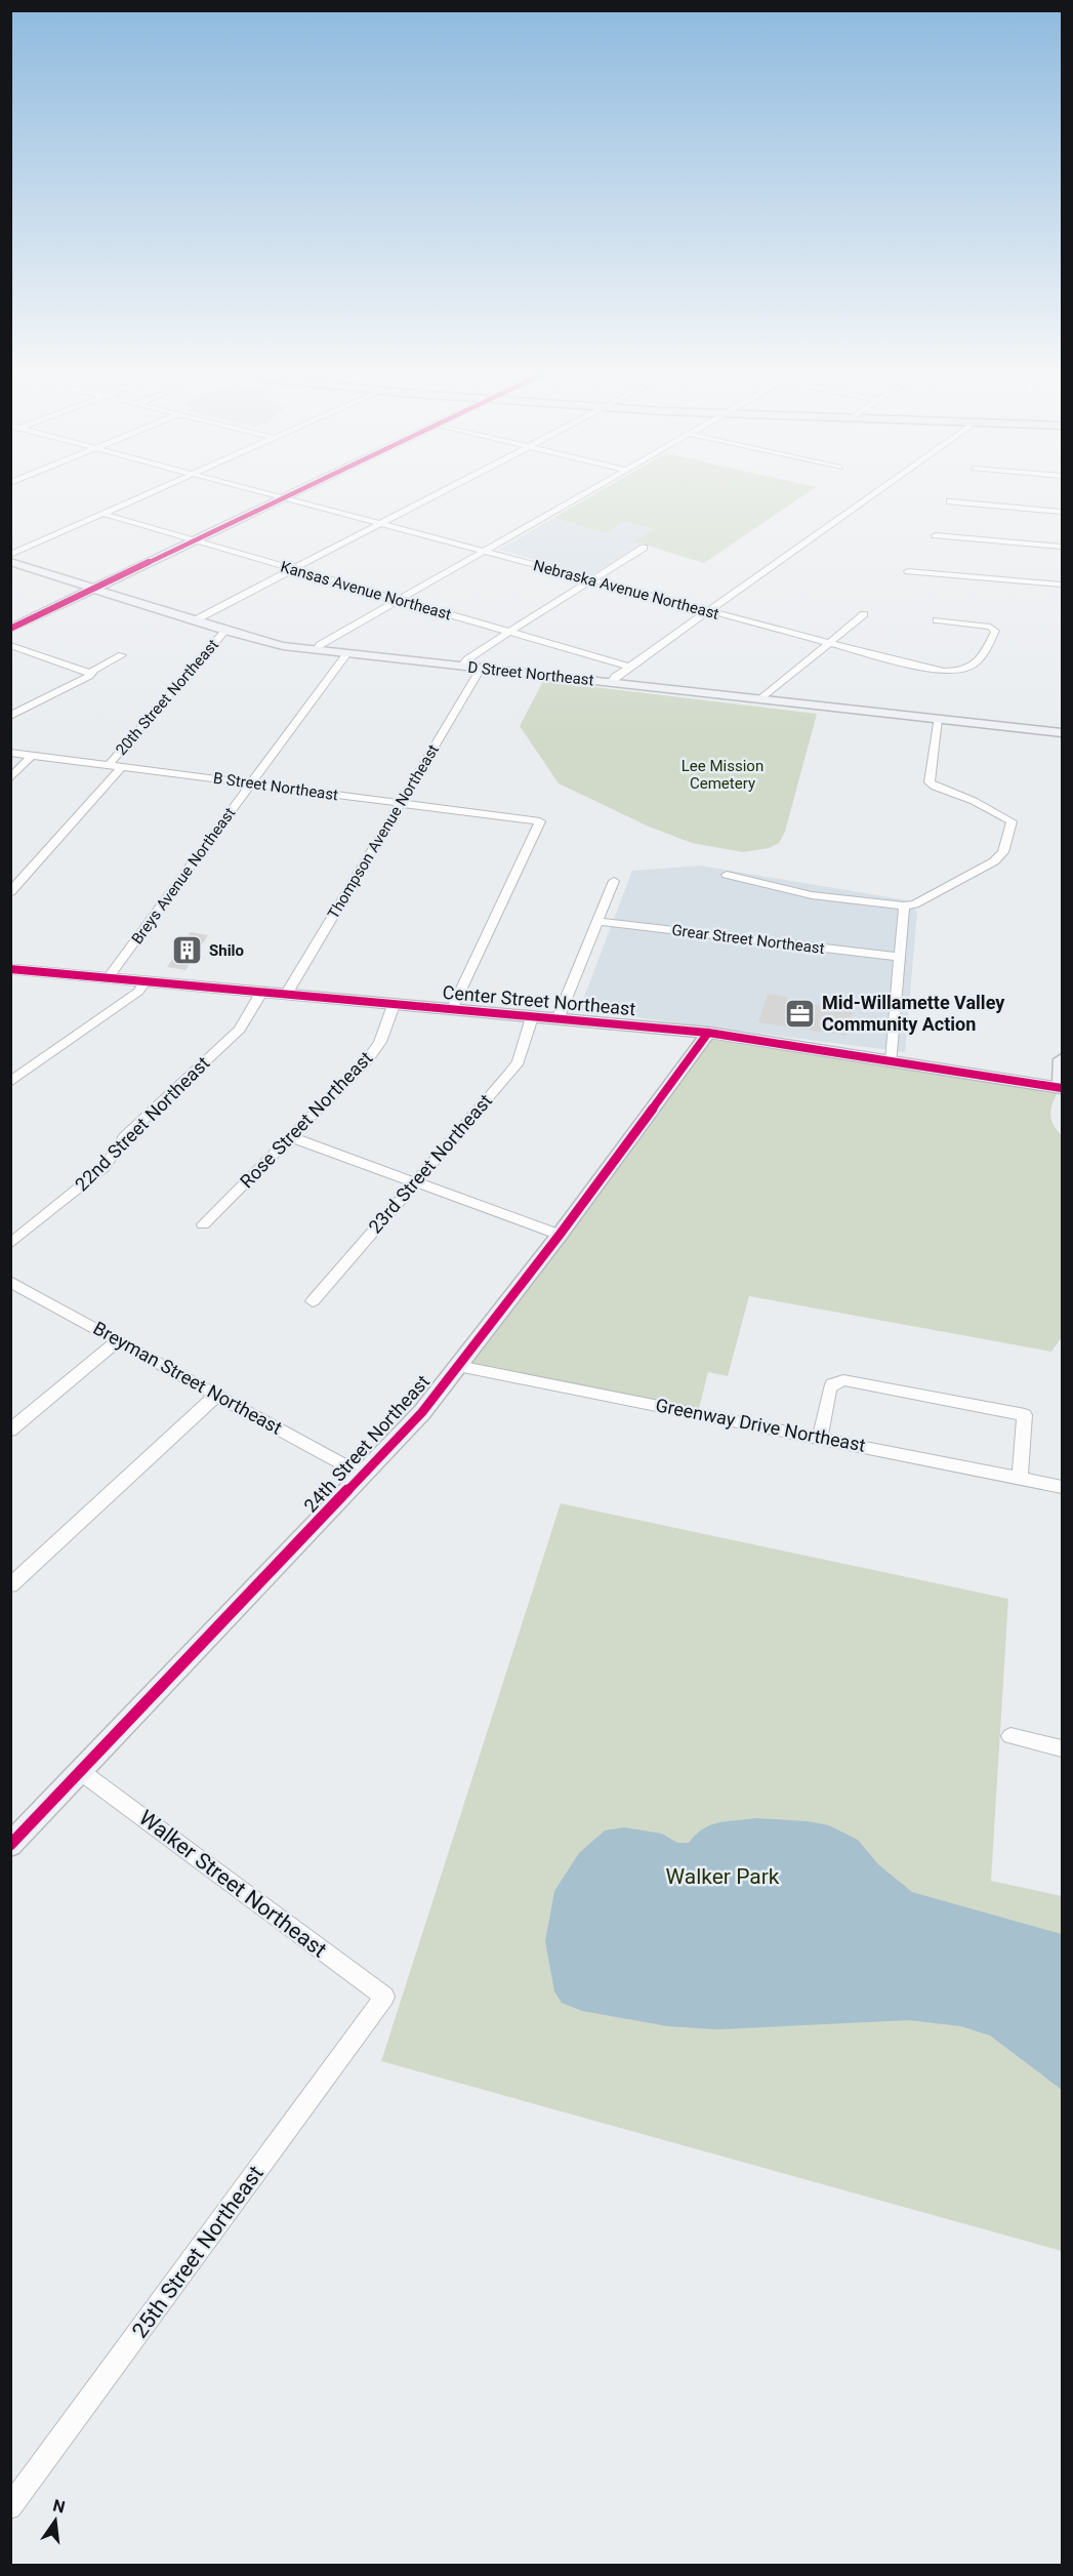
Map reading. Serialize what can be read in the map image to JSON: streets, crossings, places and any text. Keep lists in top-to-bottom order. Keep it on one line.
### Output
{"streets":{"street":["Nebraska Avenue Northeast","Kansas Avenue Northeast","D Street Northeast","20th Street Northeast","B Street Northeast","Thompson Avenue Northeast","Breys Avenue Northeast","Grear Street Northeast","Center Street Northeast","Rose Street Northeast","22nd Street Northeast","23rd Street Northeast","Breyman Street Northeast","Greenway Drive Northeast","24th Street Northeast","Walker Street Northeast","25th Street Northeast"]},"crossings":[["D Street Northeast","20th Street Northeast"],["D Street Northeast","Thompson Avenue Northeast"],["D Street Northeast","Breys Avenue Northeast"],["20th Street Northeast","B Street Northeast"],["B Street Northeast","Thompson Avenue Northeast"],["B Street Northeast","Breys Avenue Northeast"],["B Street Northeast","Center Street Northeast"],["Thompson Avenue Northeast","Center Street Northeast"],["Breys Avenue Northeast","Center Street Northeast"],["Center Street Northeast","Rose Street Northeast"],["Center Street Northeast","22nd Street Northeast"],["Center Street Northeast","23rd Street Northeast"],["Center Street Northeast","24th Street Northeast"],["Breyman Street Northeast","24th Street Northeast"],["Greenway Drive Northeast","24th Street Northeast"],["24th Street Northeast","Walker Street Northeast"],["Walker Street Northeast","25th Street Northeast"]],"parks":["Lee Mission Cemetery","Walker Park"],"places":{"building":["Shilo"],"office":["Mid-Willamette Valley Community Action"]},"north":"top"}
